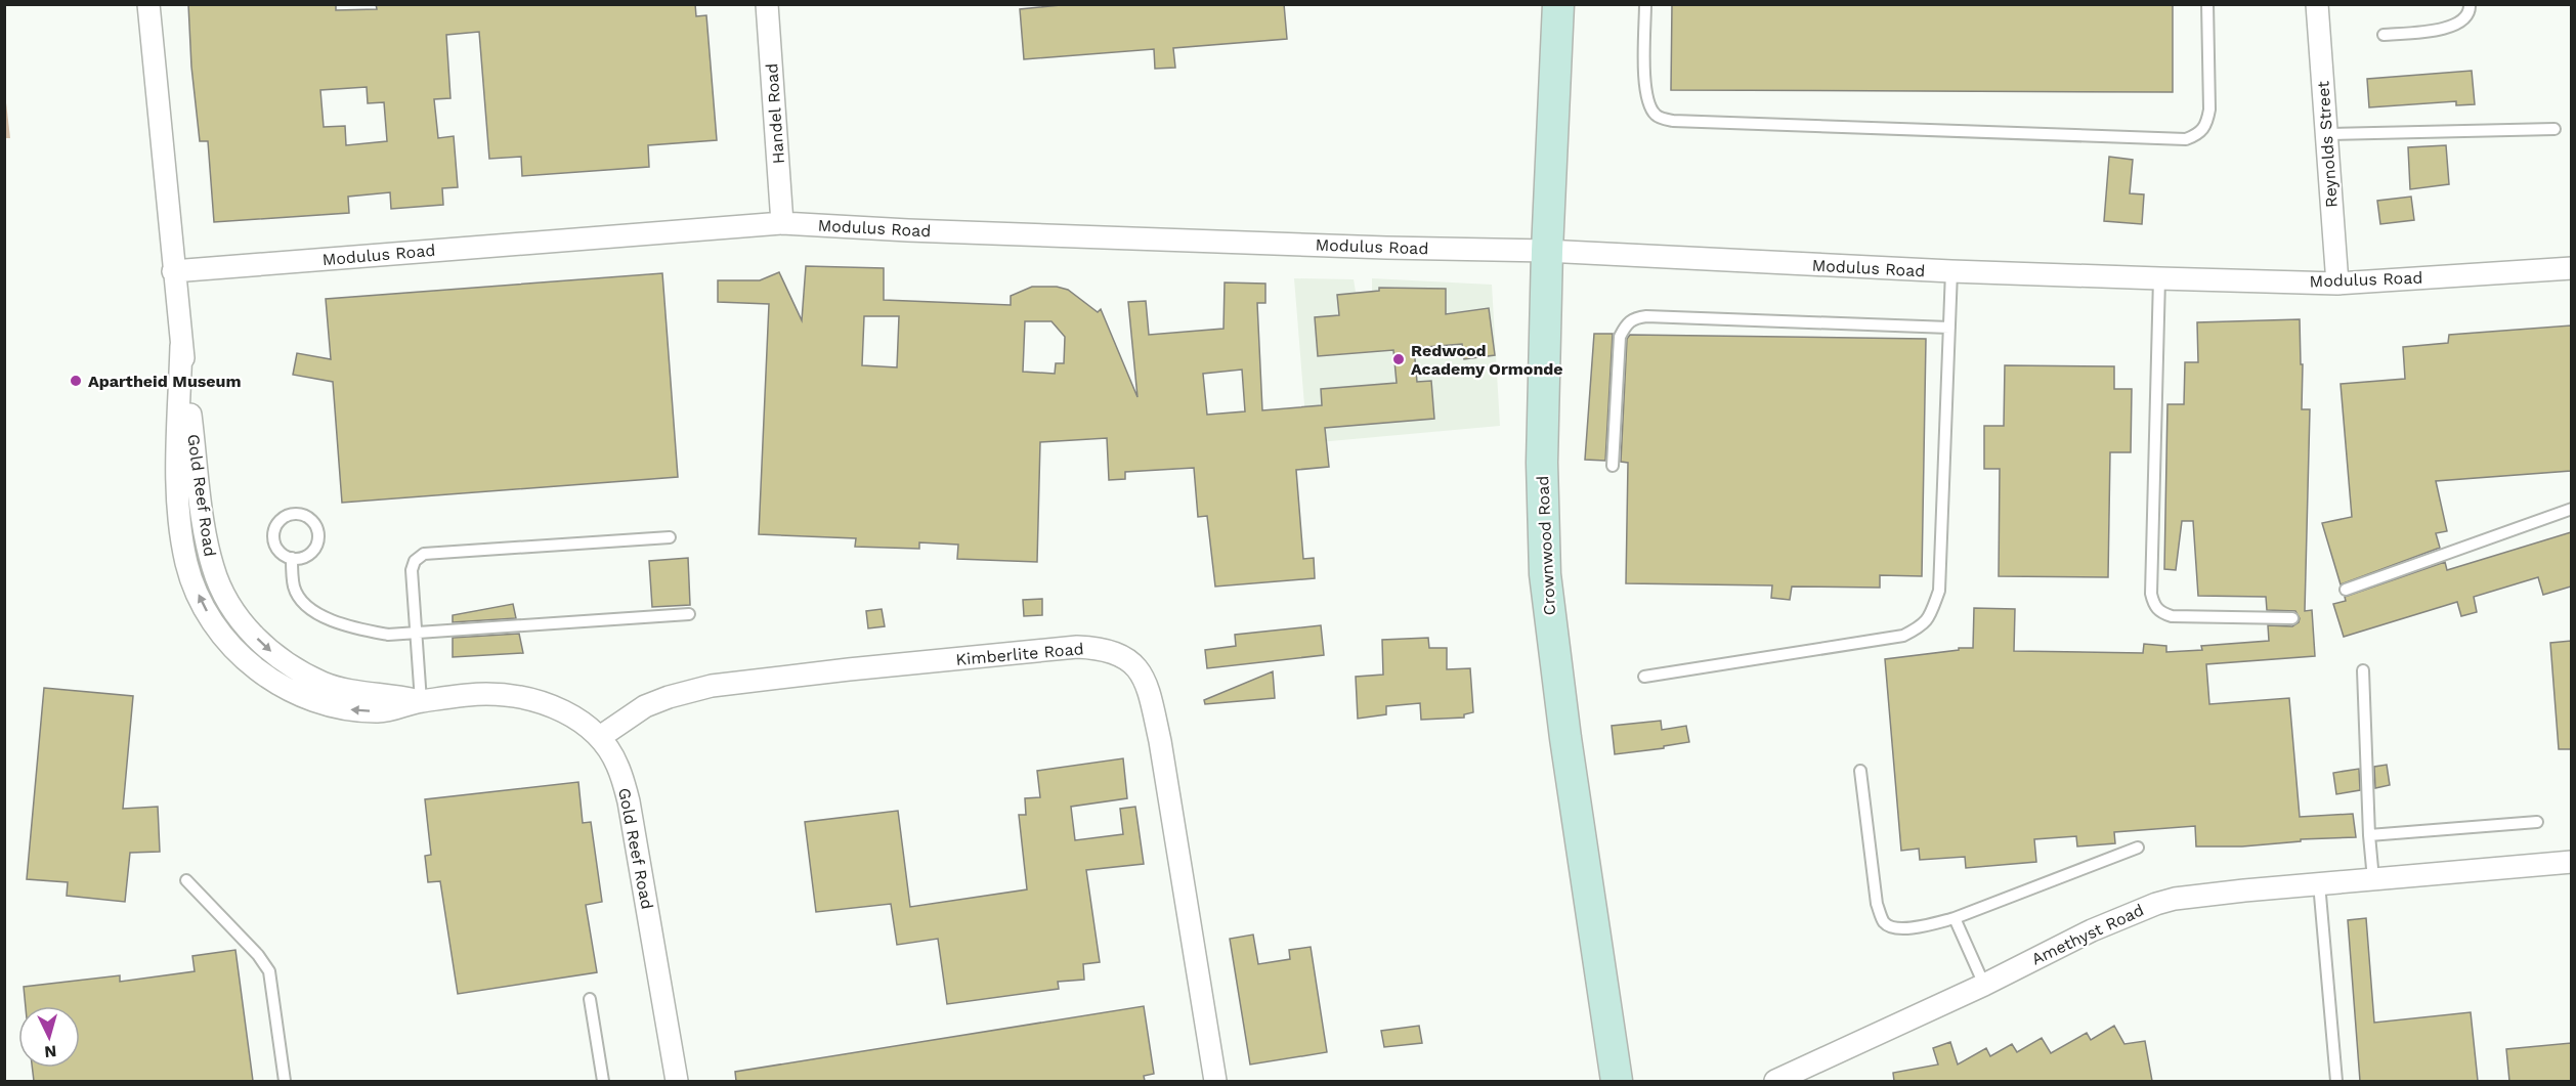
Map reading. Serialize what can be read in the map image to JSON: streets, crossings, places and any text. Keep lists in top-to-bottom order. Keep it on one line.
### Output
{"streets":{"main road":["Crownwood Road"],"street":["Handel Road","Reynolds Street","Modulus Road","Gold Reef Road","Kimberlite Road","Amethyst Road"]},"crossings":[["Handel Road","Modulus Road"],["Reynolds Street","Modulus Road"],["Modulus Road","Gold Reef Road"],["Modulus Road","Crownwood Road"],["Gold Reef Road","Kimberlite Road"]],"places":["Redwood Academy Ormonde","Apartheid Museum"],"north":"bottom"}
